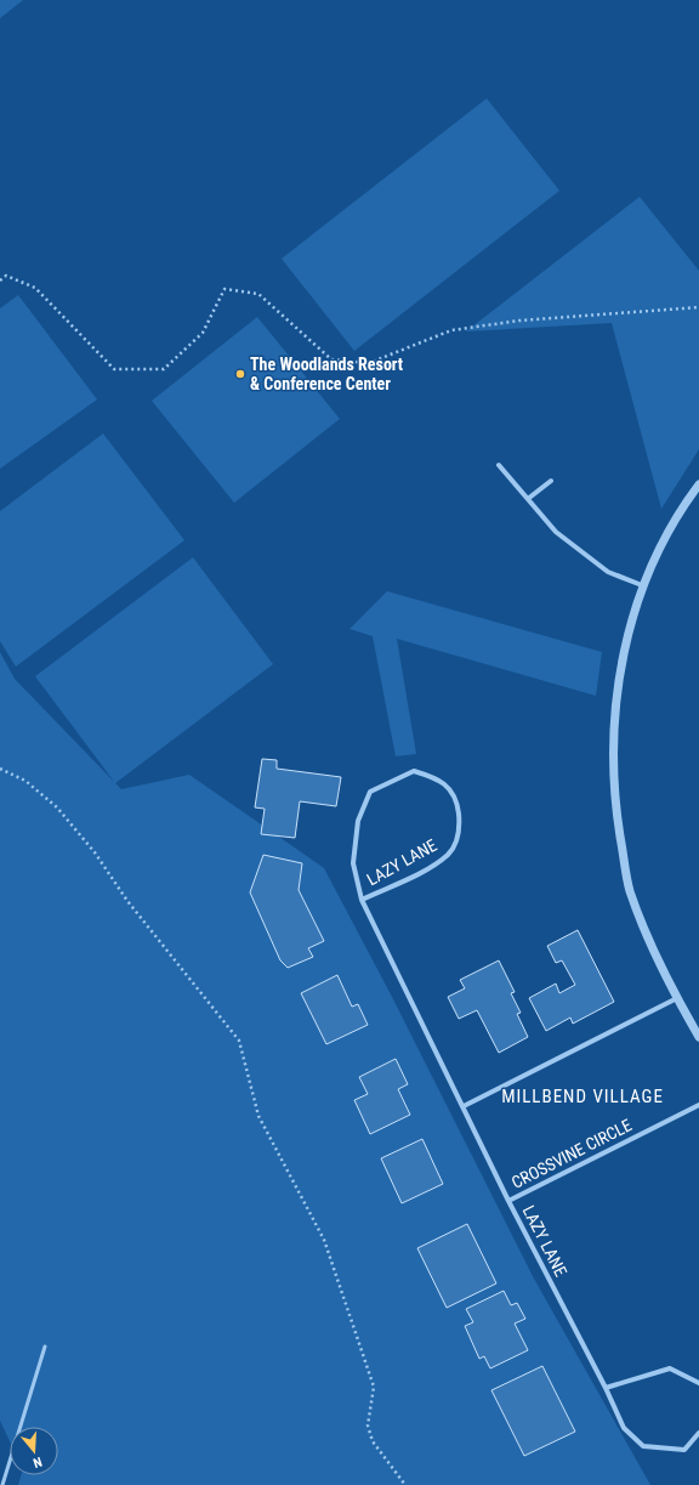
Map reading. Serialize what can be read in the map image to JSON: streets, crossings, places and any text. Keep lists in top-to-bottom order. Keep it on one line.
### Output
{"streets":{"street":["LAZY LANE","CROSSVINE CIRCLE"]},"crossings":[["LAZY LANE","CROSSVINE CIRCLE"]],"districts":["MILLBEND VILLAGE"],"places":["The Woodlands Resort & Conference Center"],"north":"bottom"}
